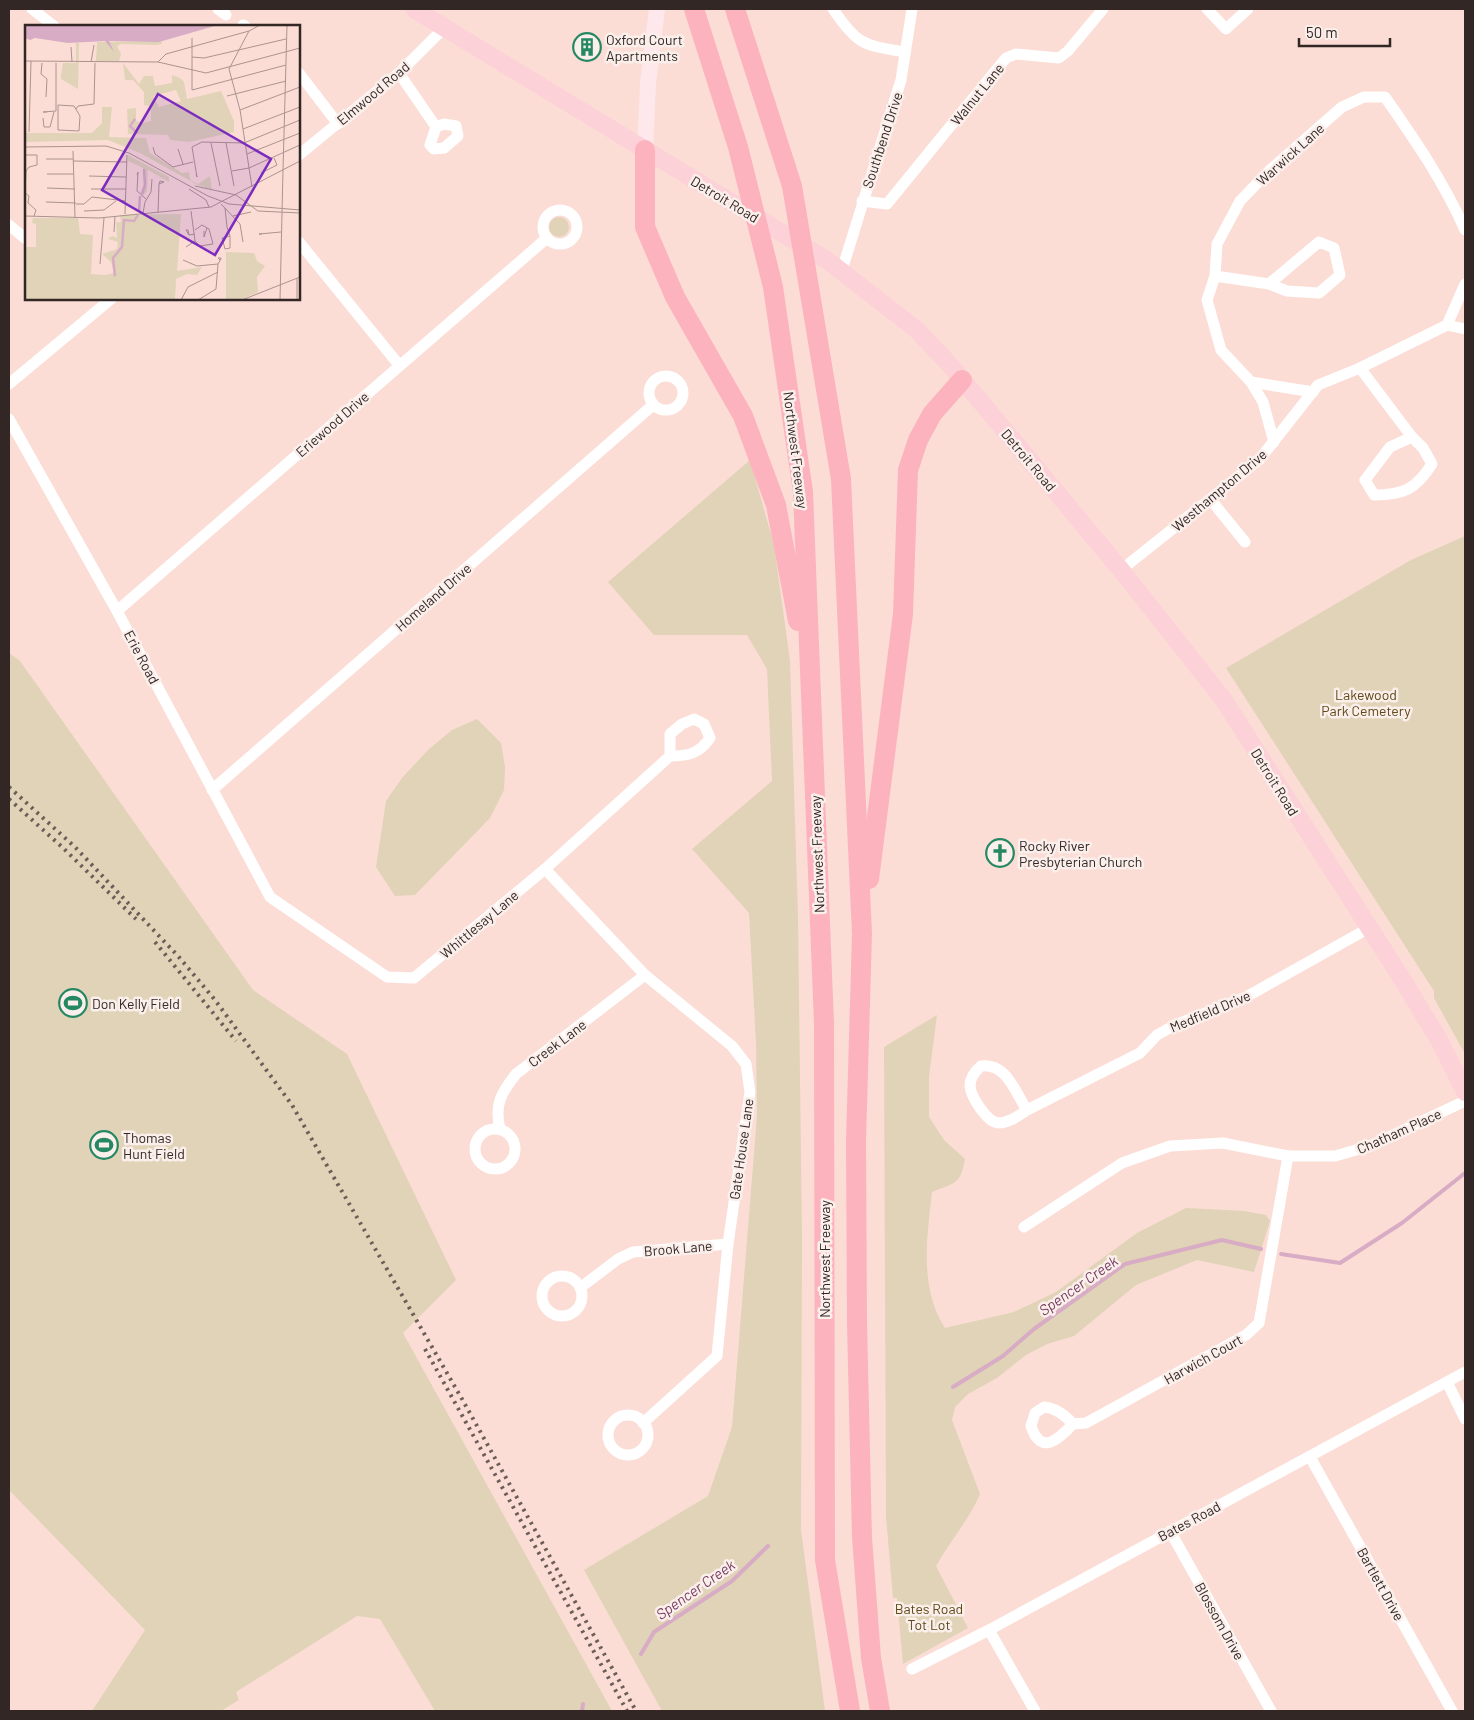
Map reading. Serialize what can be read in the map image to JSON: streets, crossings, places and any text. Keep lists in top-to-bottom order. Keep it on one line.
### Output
{"streets":{"highway":["Northwest Freeway"],"main road":["Detroit Road"],"street":["Elmwood Road","Walnut Lane","Southbend Drive","Warwick Lane","Eriewood Drive","Westhampton Drive","Homeland Drive","Erie Road","Whittlesay Lane","Medfield Drive","Creek Lane","Chatham Place","Gate House Lane","Brook Lane","Harwich Court","Bates Road","Bartlett Drive","Blossom Drive"]},"crossings":[["Elmwood Road","Detroit Road"],["Walnut Lane","Southbend Drive"],["Southbend Drive","Detroit Road"],["Warwick Lane","Westhampton Drive"],["Detroit Road","Westhampton Drive"],["Detroit Road","Medfield Drive"],["Eriewood Drive","Erie Road"],["Homeland Drive","Erie Road"],["Erie Road","Whittlesay Lane"],["Whittlesay Lane","Gate House Lane"],["Creek Lane","Gate House Lane"],["Chatham Place","Harwich Court"],["Gate House Lane","Brook Lane"],["Bates Road","Bartlett Drive"],["Bates Road","Blossom Drive"]],"water":["Spencer Creek"],"parks":["Lakewood Park Cemetery","Bates Road Tot Lot"],"places":{"building":["Oxford Court Apartments"],"church":["Rocky River Presbyterian Church"],"sports":["Don Kelly Field","Thomas Hunt Field"]},"scale_bar":"50 m"}
